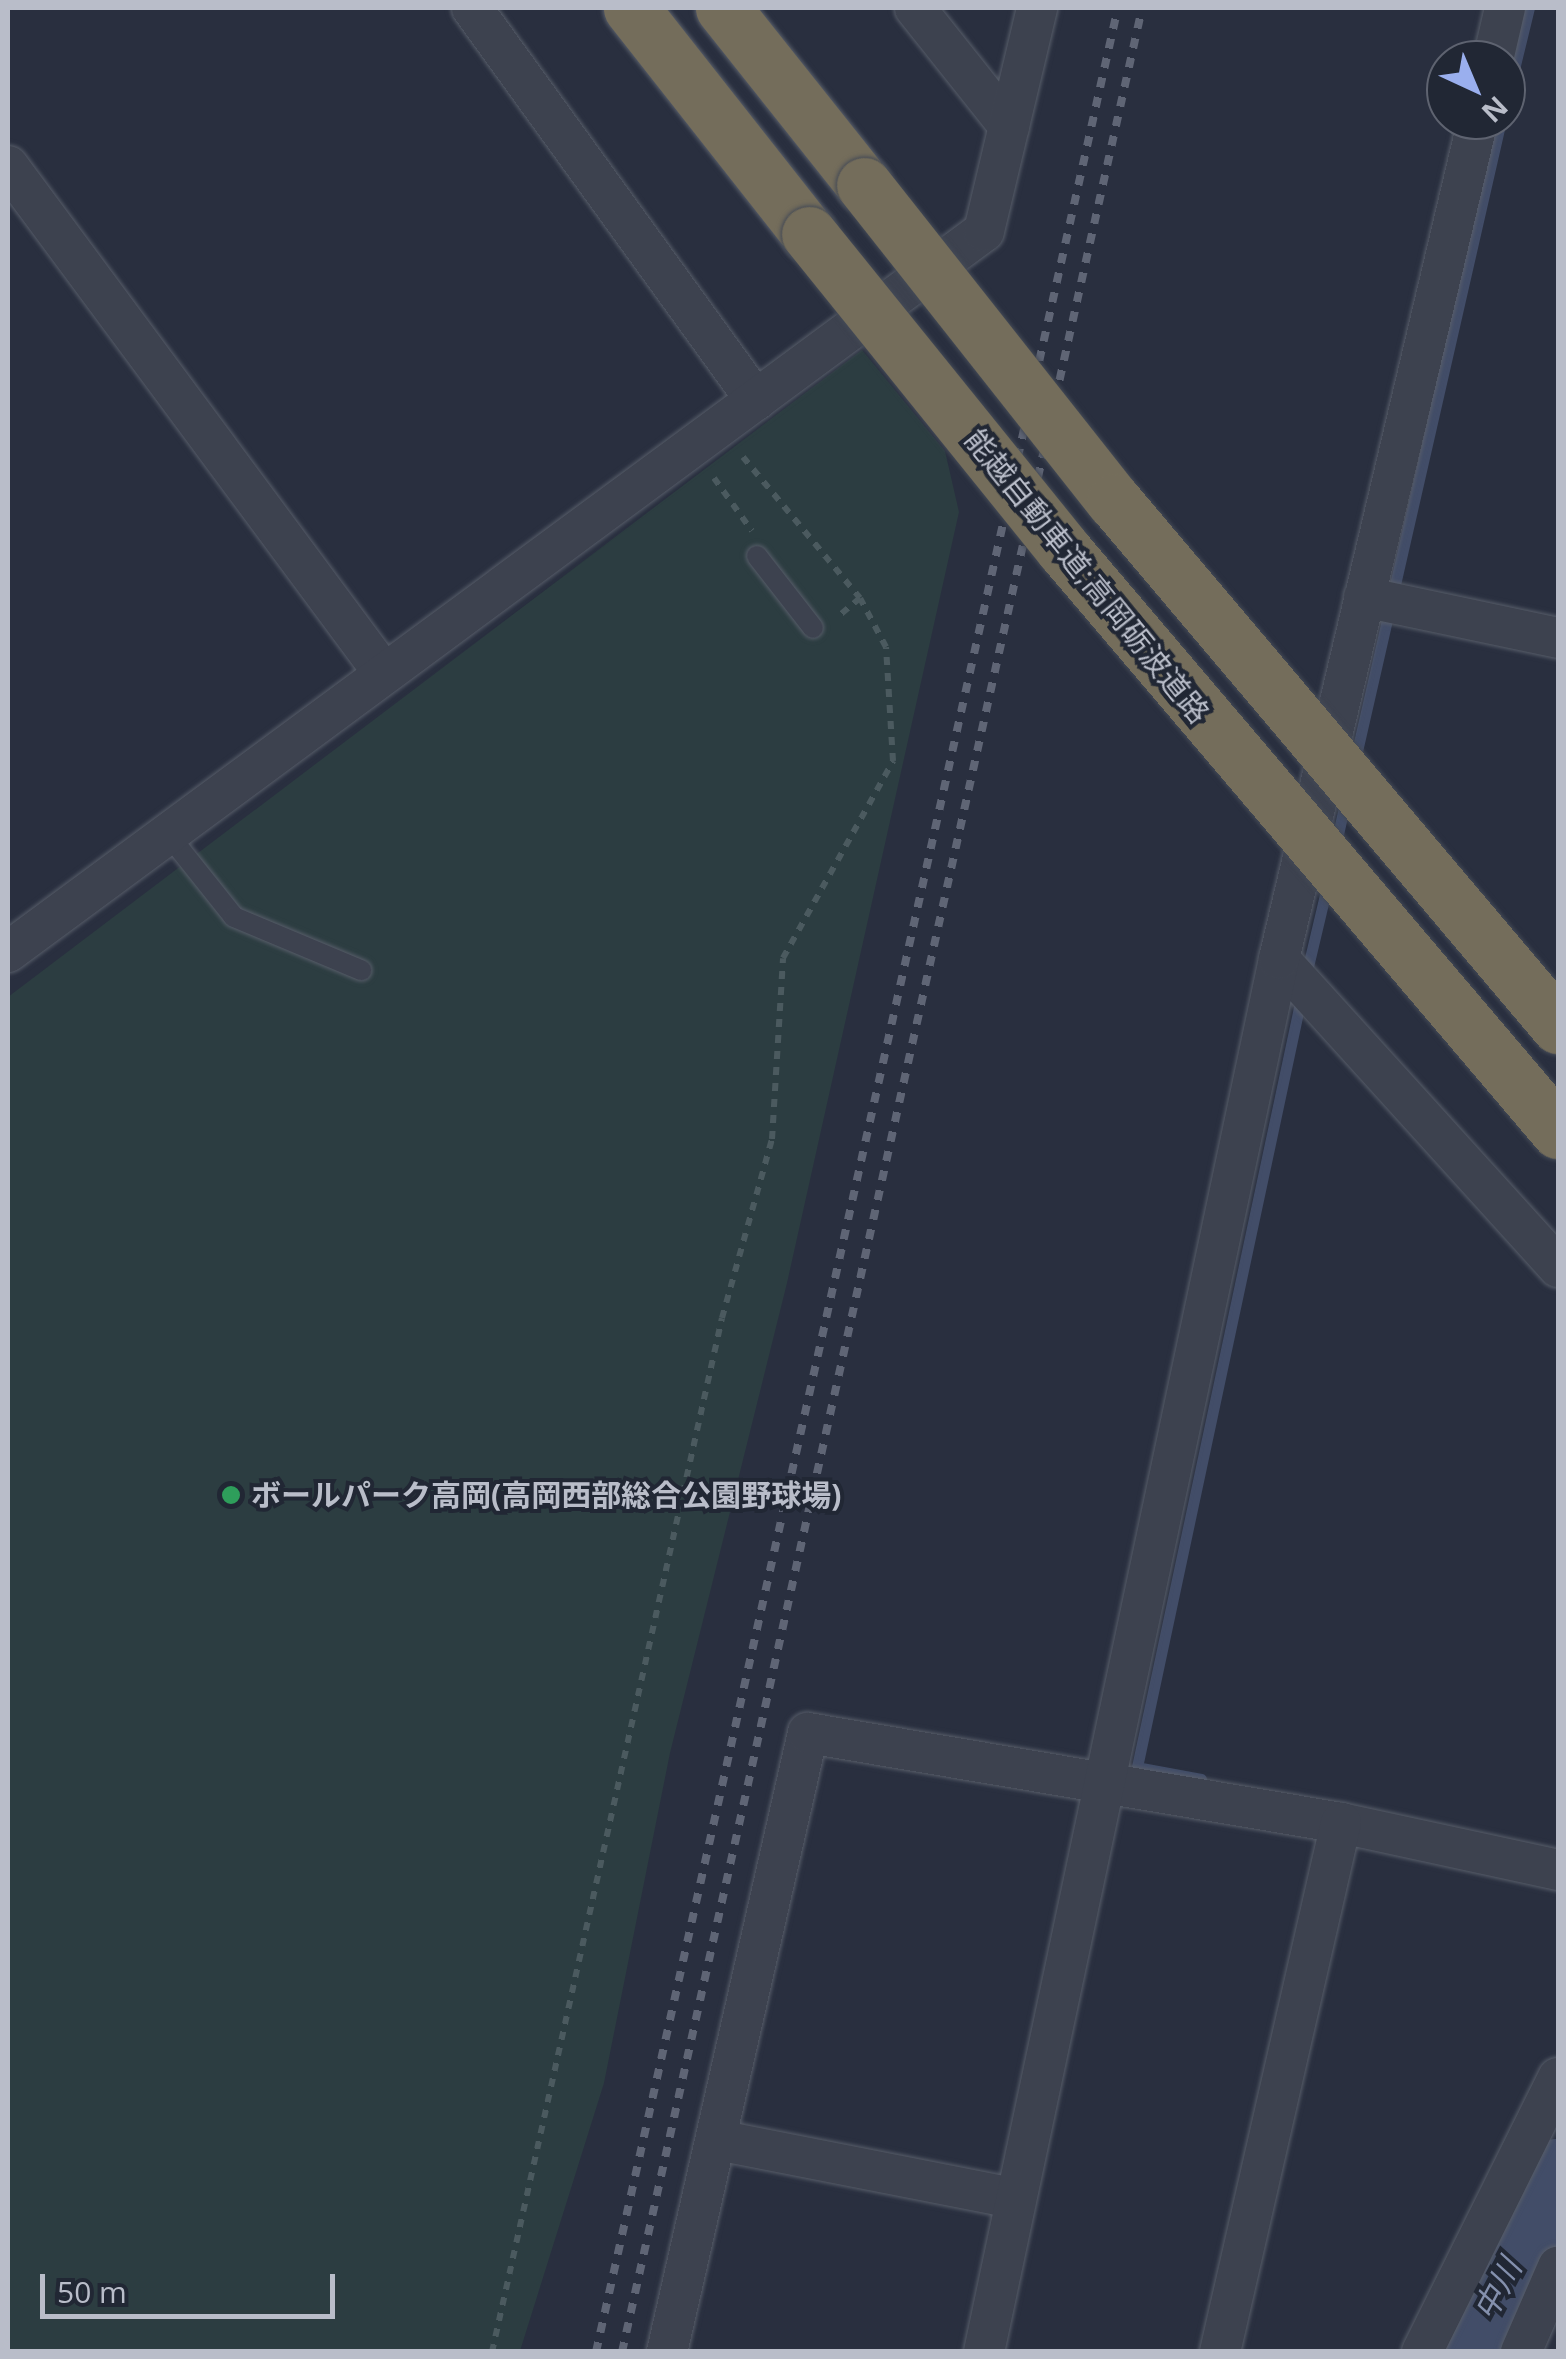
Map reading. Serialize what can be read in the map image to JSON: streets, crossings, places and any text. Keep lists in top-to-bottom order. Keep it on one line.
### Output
{"streets":{"highway":["能越自動車道;高岡砺波道路"]},"water":["中川"],"places":["ボールパーク高岡(高岡西部総合公園野球場)"],"scale_bar":"50 m","north":"bottom right"}
